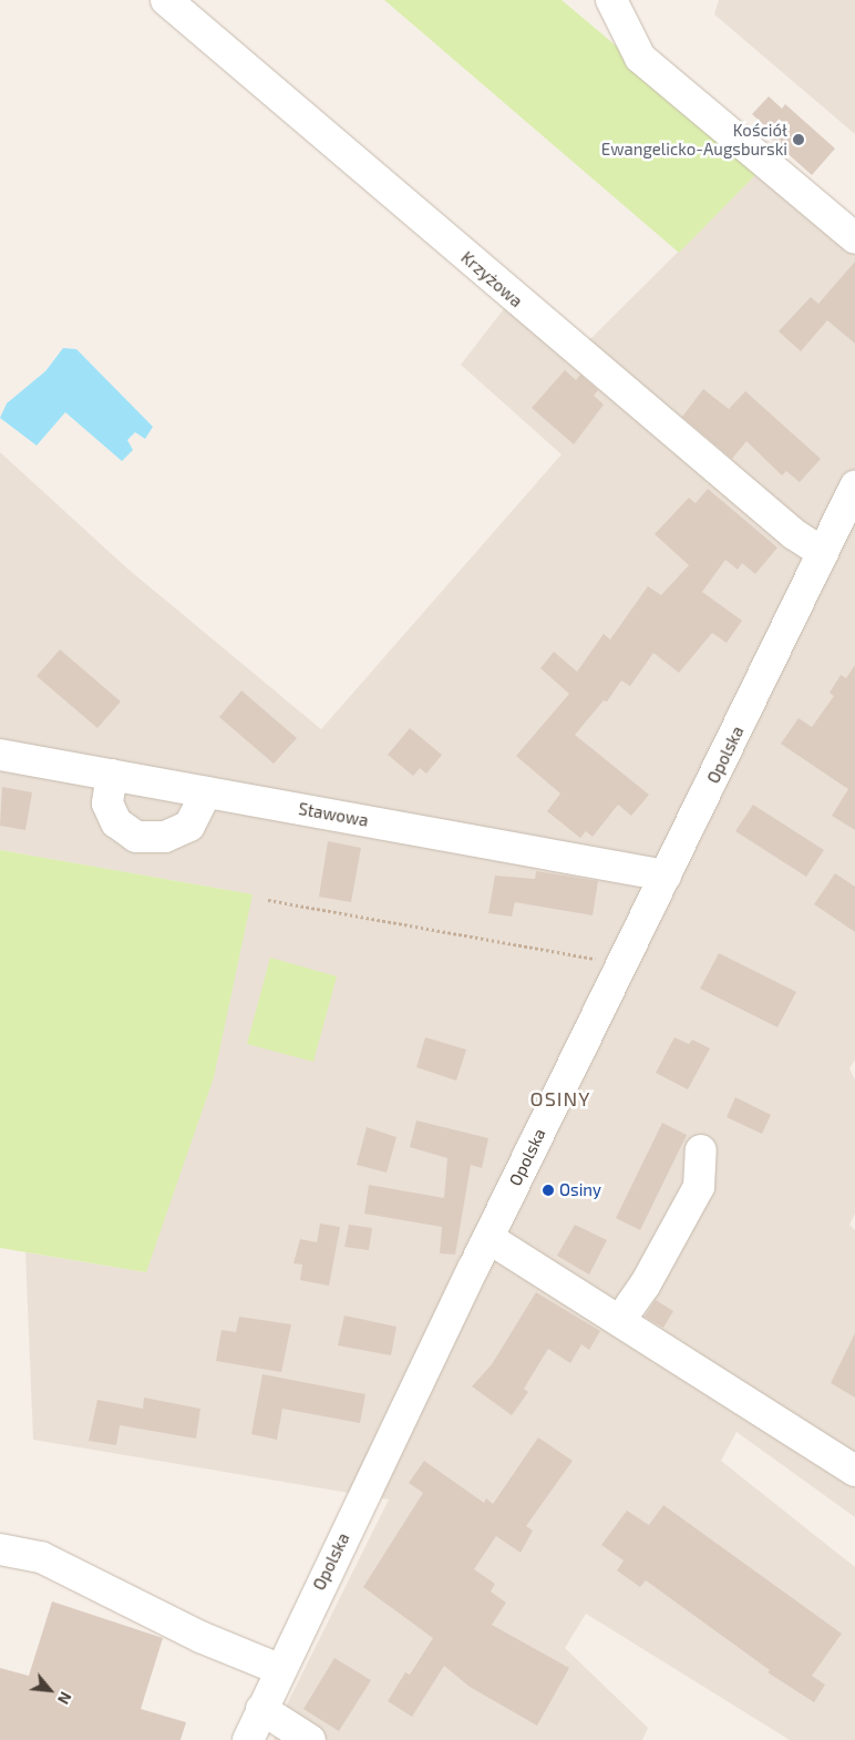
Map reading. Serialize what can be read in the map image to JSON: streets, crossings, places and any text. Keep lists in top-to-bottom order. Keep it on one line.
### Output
{"streets":{"street":["Krzyżowa","Opolska","Stawowa"]},"crossings":[["Krzyżowa","Opolska"],["Opolska","Stawowa"]],"districts":["OSINY"],"places":["Kościół Ewangelicko-Augsburski","Osiny"],"north":"bottom right"}
